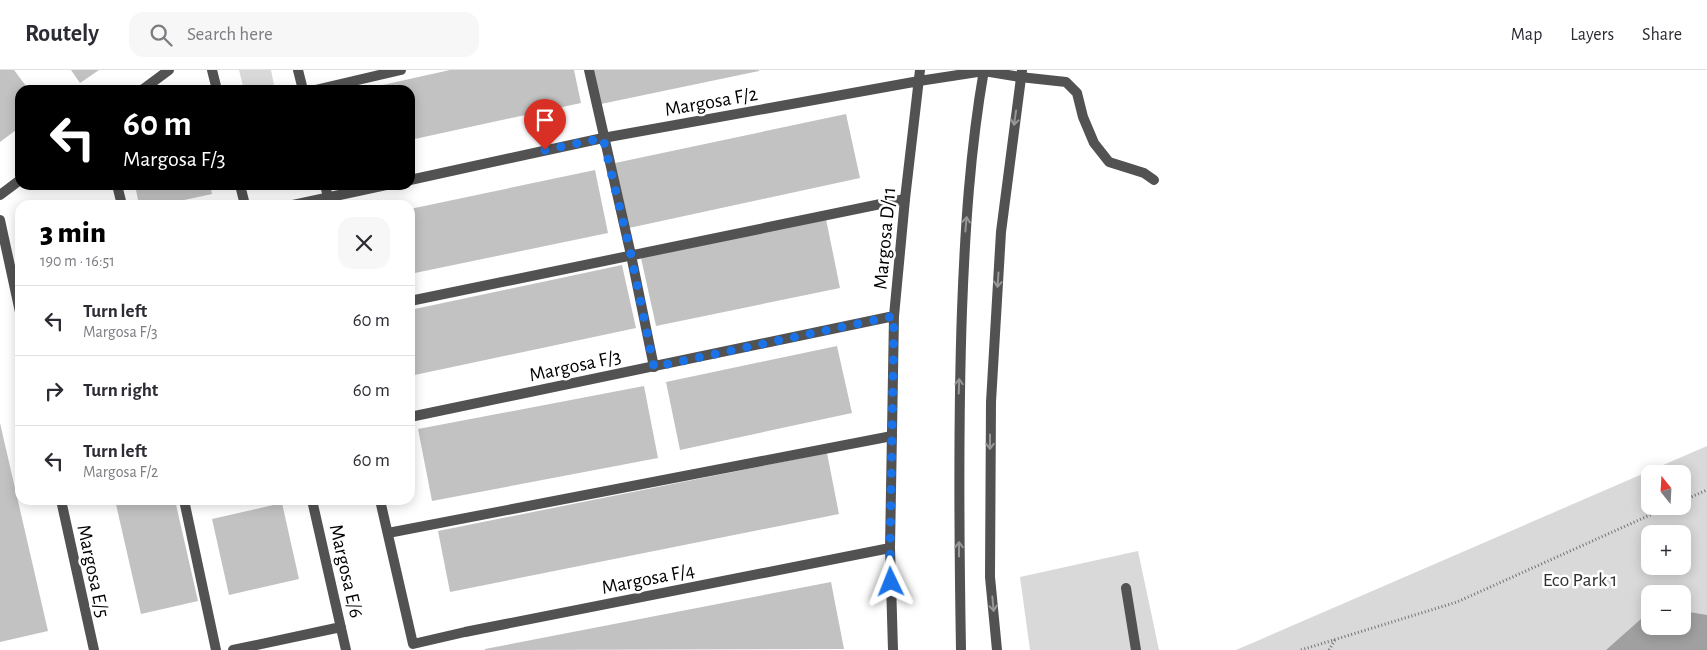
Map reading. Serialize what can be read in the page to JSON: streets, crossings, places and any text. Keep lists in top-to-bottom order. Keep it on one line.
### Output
{"streets":{"street":["Margosa F/2","Margosa D/11","Margosa F/3","Margosa E/5","Margosa E/6","Margosa F/4"]},"crossings":[["Margosa F/2","Margosa D/11"],["Margosa D/11","Margosa F/3"],["Margosa D/11","Margosa F/4"]],"parks":["Eco Park 1"],"north":"top","page":{"header":"Routely","search":"Search here","nav":["Map","Layers","Share"],"turn":["60 m","Margosa F/3"],"heading":["3 min","190 m · 16:51"],"list":[{"name":"Turn left","note":"Margosa F/3","value":"60 m"},{"name":"Turn right","value":"60 m"},{"name":"Turn left","note":"Margosa F/2","value":"60 m"}],"map_buttons":["+","−"]}}
